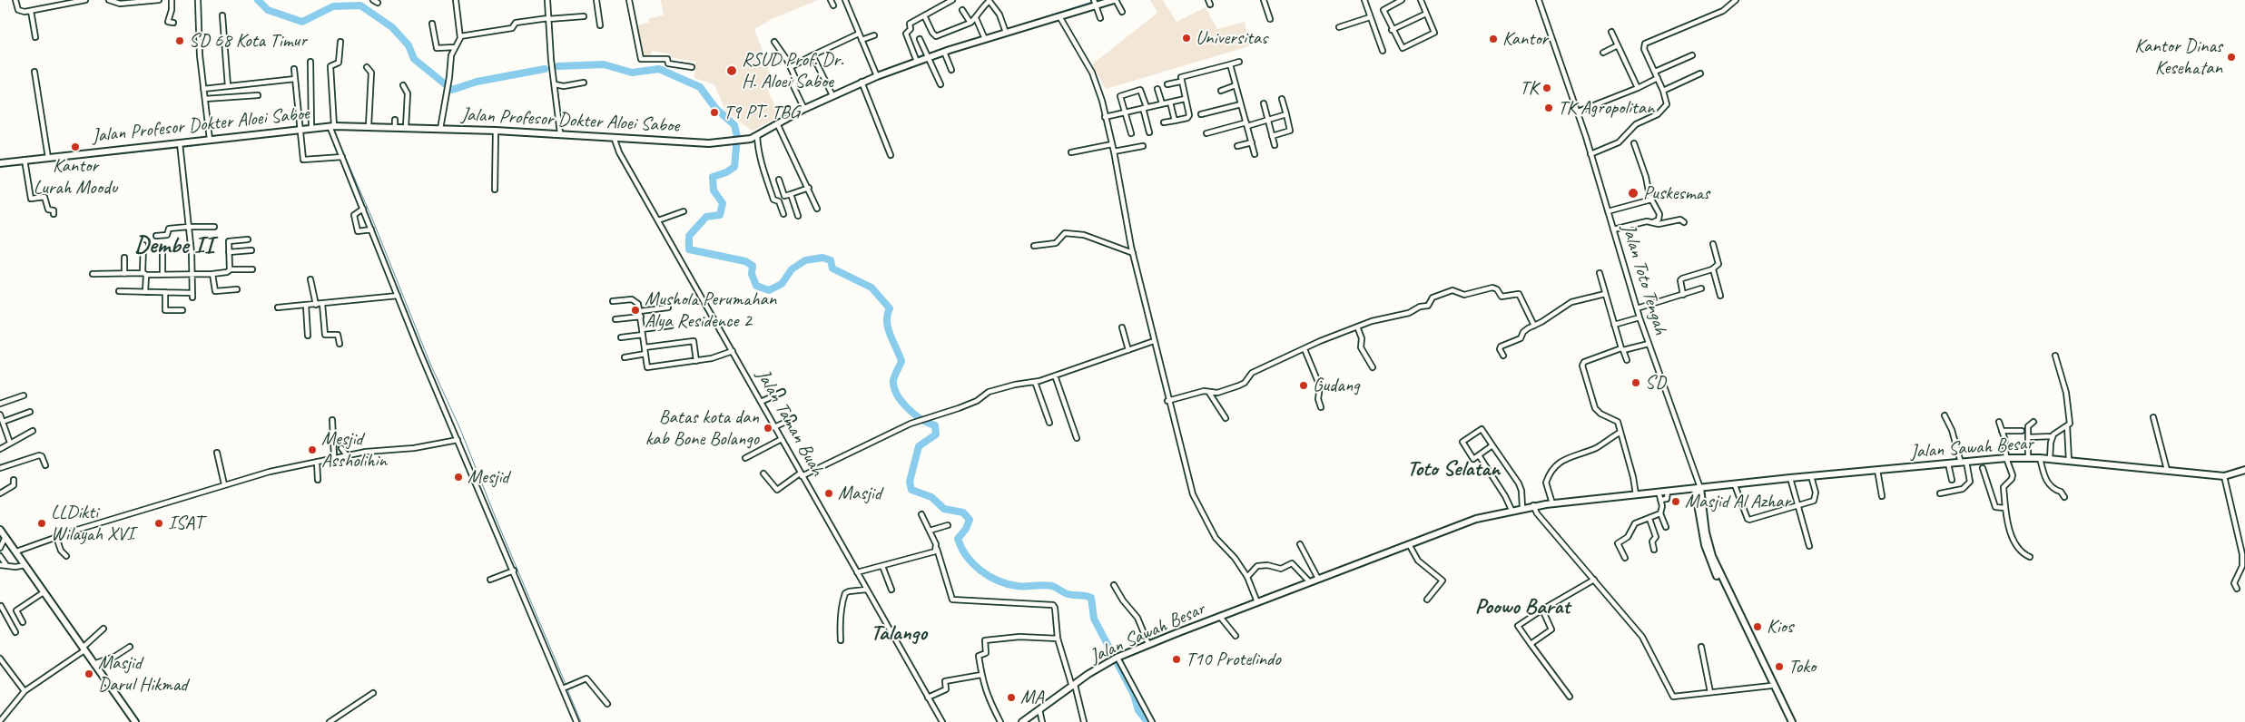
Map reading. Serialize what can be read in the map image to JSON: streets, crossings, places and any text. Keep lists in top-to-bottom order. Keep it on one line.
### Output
{"streets":{"main road":["Jalan Profesor Dokter Aloei Saboe","Jalan Sawah Besar"],"street":["Jalan Toto Tengah","Jalan Taman Buah"]},"crossings":[["Jalan Profesor Dokter Aloei Saboe","Jalan Taman Buah"],["Jalan Toto Tengah","Jalan Sawah Besar"]],"districts":["Dembe II","Toto Selatan","Poowo Barat","Talango"],"places":["Universitas","Kantor","SD 68 Kota Timur","Kantor Dinas Kesehatan","RSUD Prof. Dr. H. Aloei Saboe","TK","TK Agropolitan","T9 PT. TBG","Kantor Lurah Moodu","Puskesmas","Mushola Perumahan Alya Residence 2","SD","Gudang","Batas kota dan kab Bone Bolango","Mesjid Assholihin","Mesjid","Masjid","Masjid Al Azhar","LLDikti Wilayah XVI","ISAT","Kios","T10 Protelindo","Toko","Masjid Darul Hikmad","MA"]}
